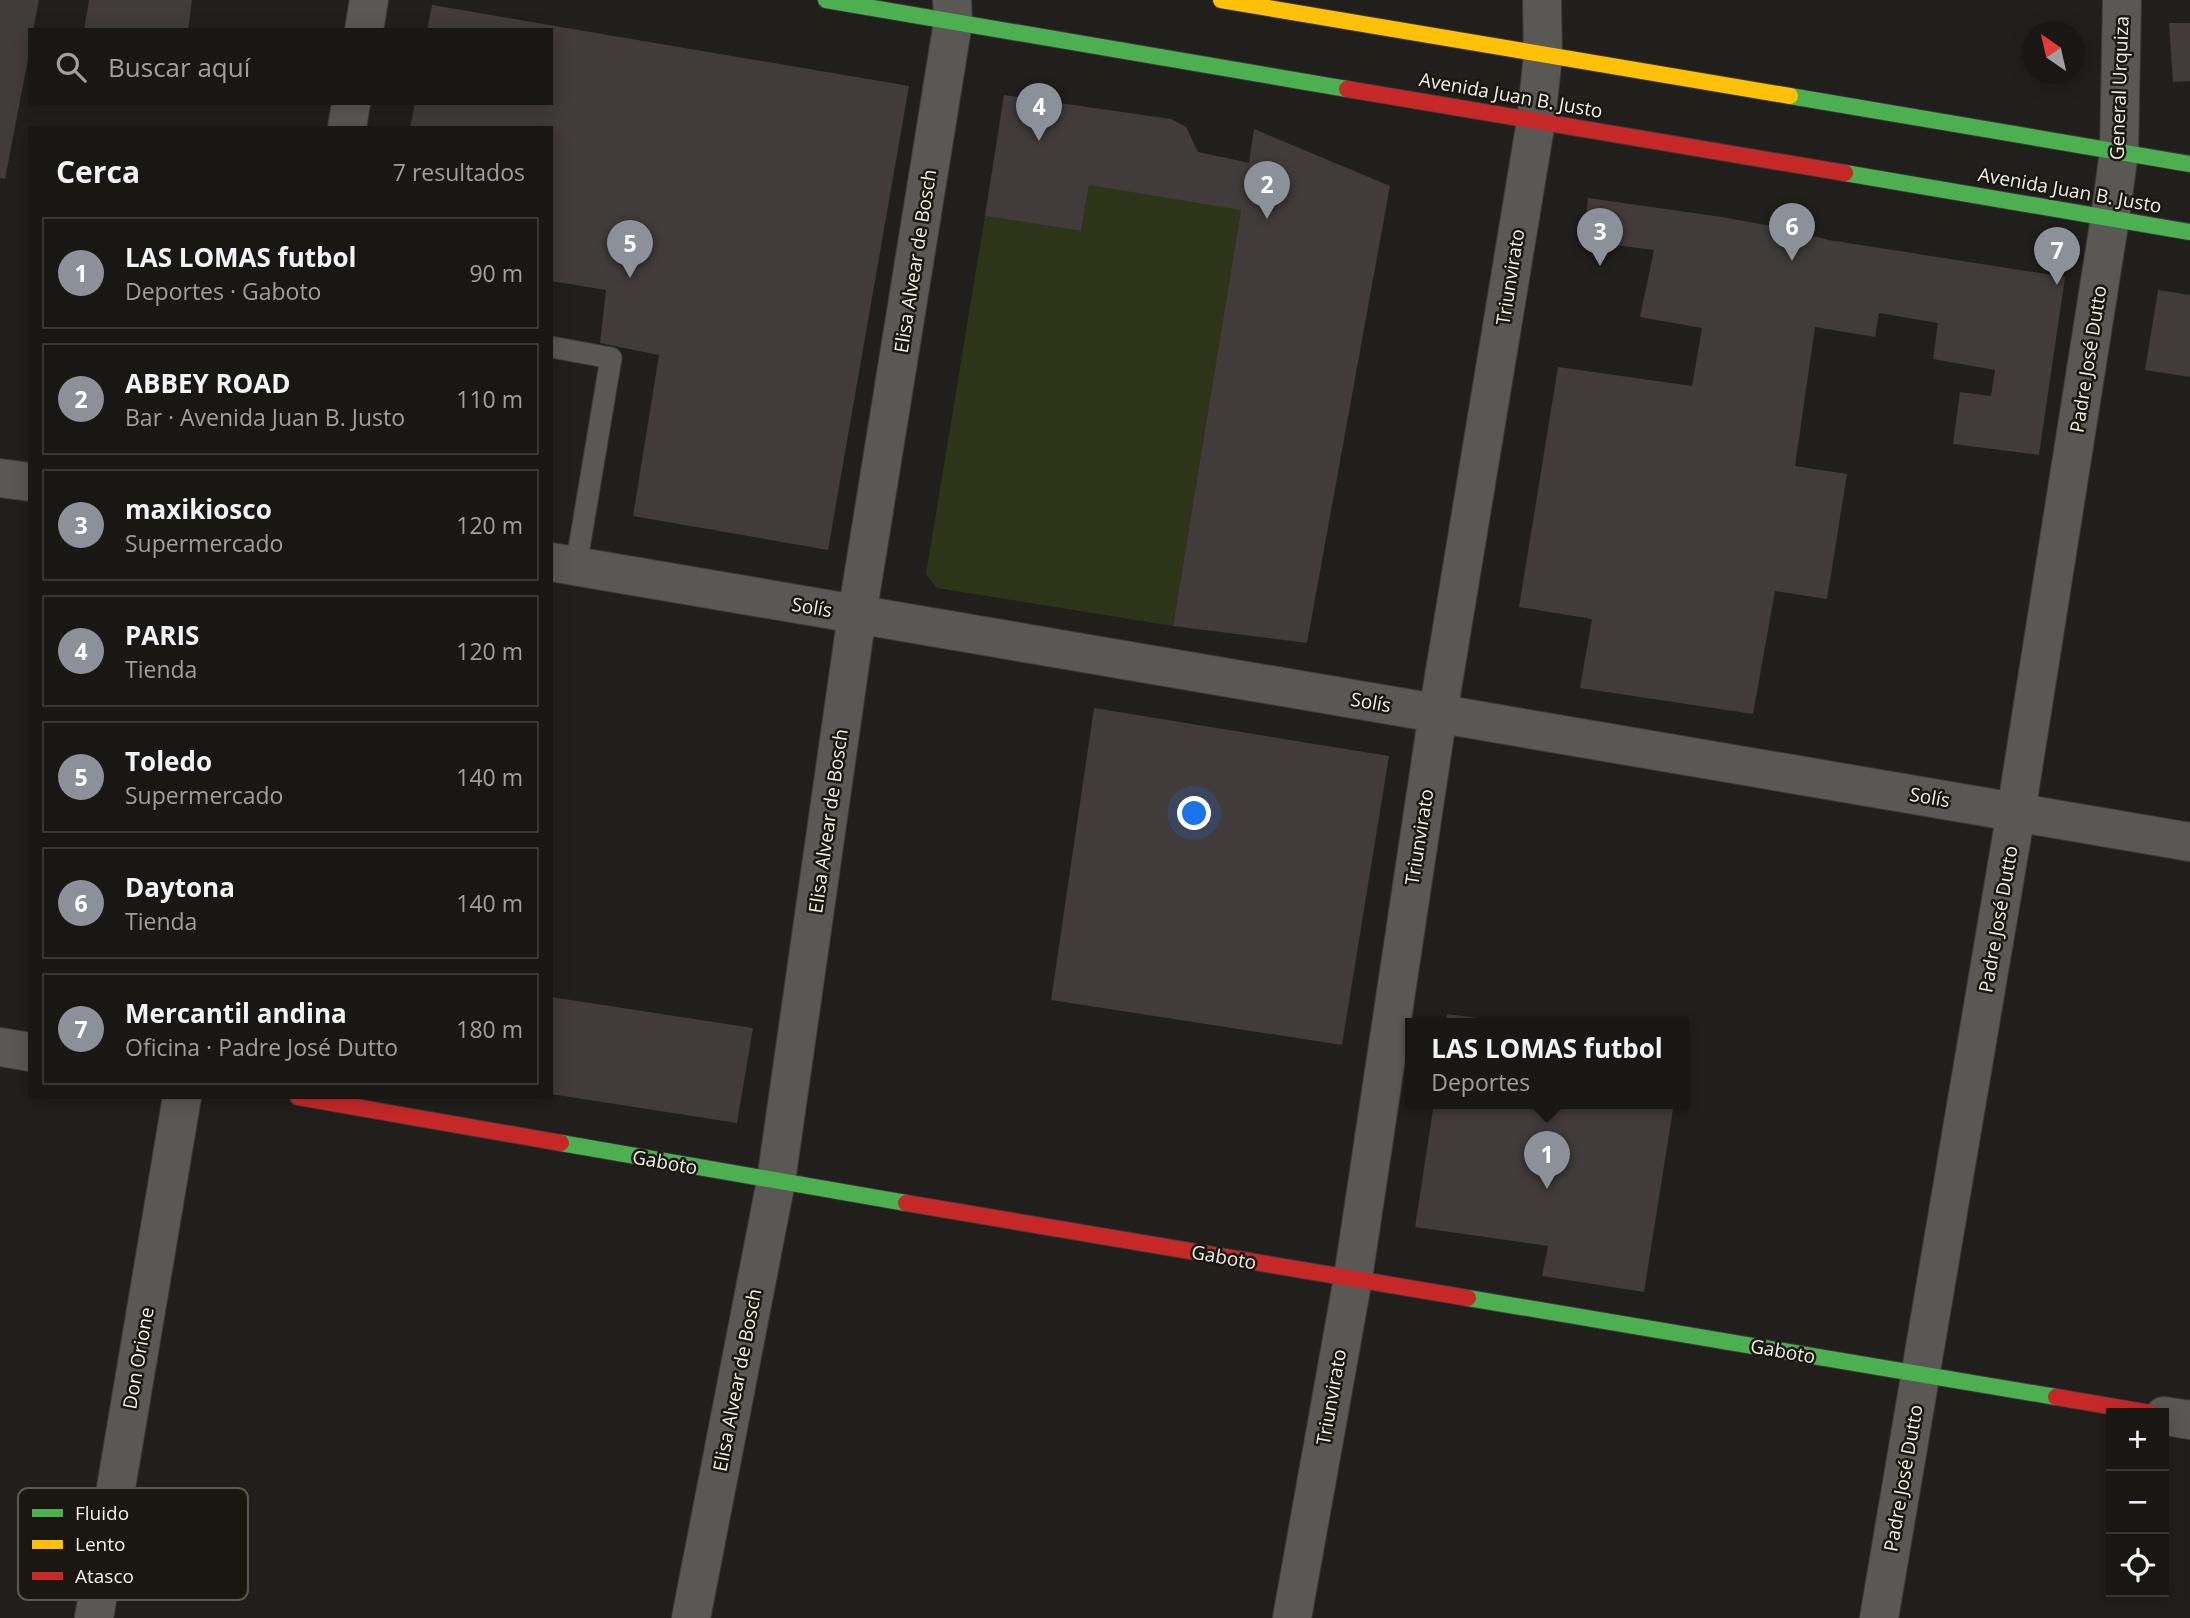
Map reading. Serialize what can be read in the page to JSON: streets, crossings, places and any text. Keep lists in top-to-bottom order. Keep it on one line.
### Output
{"streets":{"main road":["Avenida Juan B. Justo","Gaboto"],"street":["General Urquiza","Elisa Alvear de Bosch","Triunvirato","Padre José Dutto","Solís","Don Orione"]},"crossings":[["General Urquiza","Avenida Juan B. Justo"],["General Urquiza","Padre José Dutto"],["Avenida Juan B. Justo","Elisa Alvear de Bosch"],["Avenida Juan B. Justo","Triunvirato"],["Avenida Juan B. Justo","Padre José Dutto"],["Elisa Alvear de Bosch","Solís"],["Elisa Alvear de Bosch","Gaboto"],["Triunvirato","Solís"],["Triunvirato","Gaboto"],["Padre José Dutto","Solís"],["Padre José Dutto","Gaboto"]],"legend":["Fluido","Lento","Atasco"],"north":"top left","page":{"search":"Buscar aquí","pins":["4","2","6","3","5","7","1"],"heading":["Cerca","7 resultados"],"list":[{"mark":"1","name":"LAS LOMAS futbol","note":"Deportes · Gaboto","value":"90 m"},{"mark":"2","name":"ABBEY ROAD","note":"Bar · Avenida Juan B. Justo","value":"110 m"},{"mark":"3","name":"maxikiosco","note":"Supermercado","value":"120 m"},{"mark":"4","name":"PARIS","note":"Tienda","value":"120 m"},{"mark":"5","name":"Toledo","note":"Supermercado","value":"140 m"},{"mark":"6","name":"Daytona","note":"Tienda","value":"140 m"},{"mark":"7","name":"Mercantil andina","note":"Oficina · Padre José Dutto","value":"180 m"}],"popup":["LAS LOMAS futbol","Deportes"],"map_buttons":["+","−"]}}
